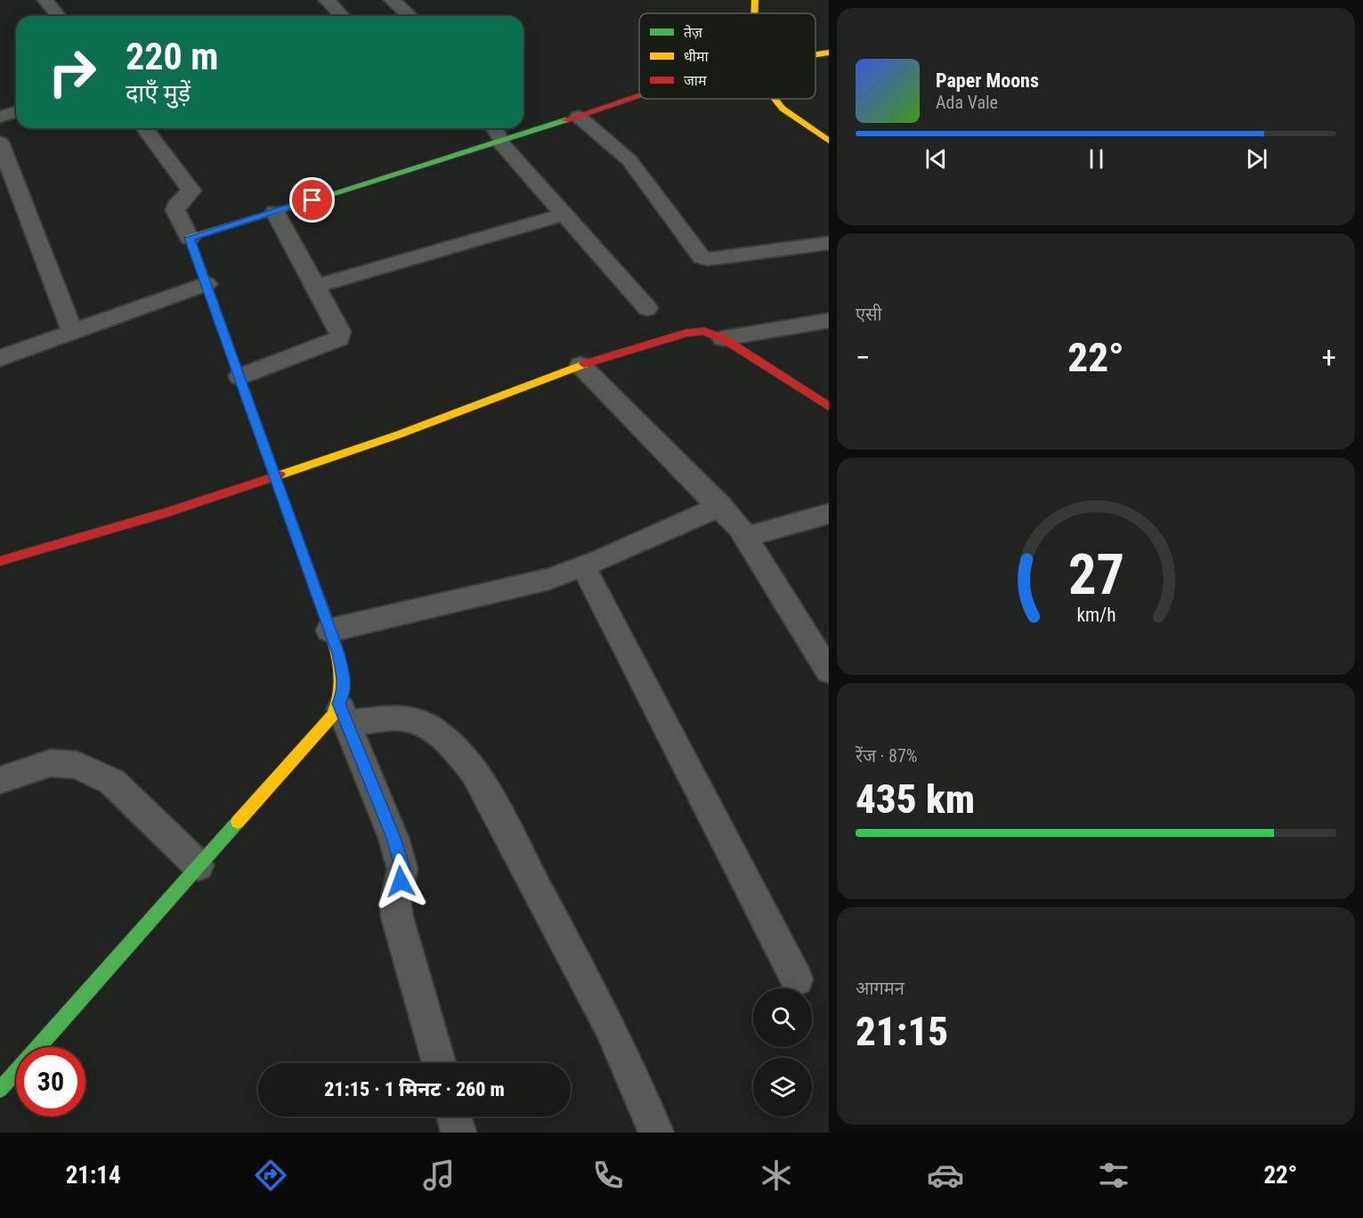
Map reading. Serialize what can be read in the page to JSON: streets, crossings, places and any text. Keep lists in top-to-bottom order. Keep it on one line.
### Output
{"legend":["तेज़","धीमा","जाम"],"page":{"turn":["220 m","दाएँ मुड़ें"],"song":["Paper Moons","Ada Vale"],"tile":["एसी",["रेंज · 87%","435 km"],["आगमन","21:15"]],"heat":["−","22°","+"],"limit":"30","trip":"21:15 · 1 मिनट · 260 m","tabs":["21:14","22°"],"gauge":["27","km/h"]}}
